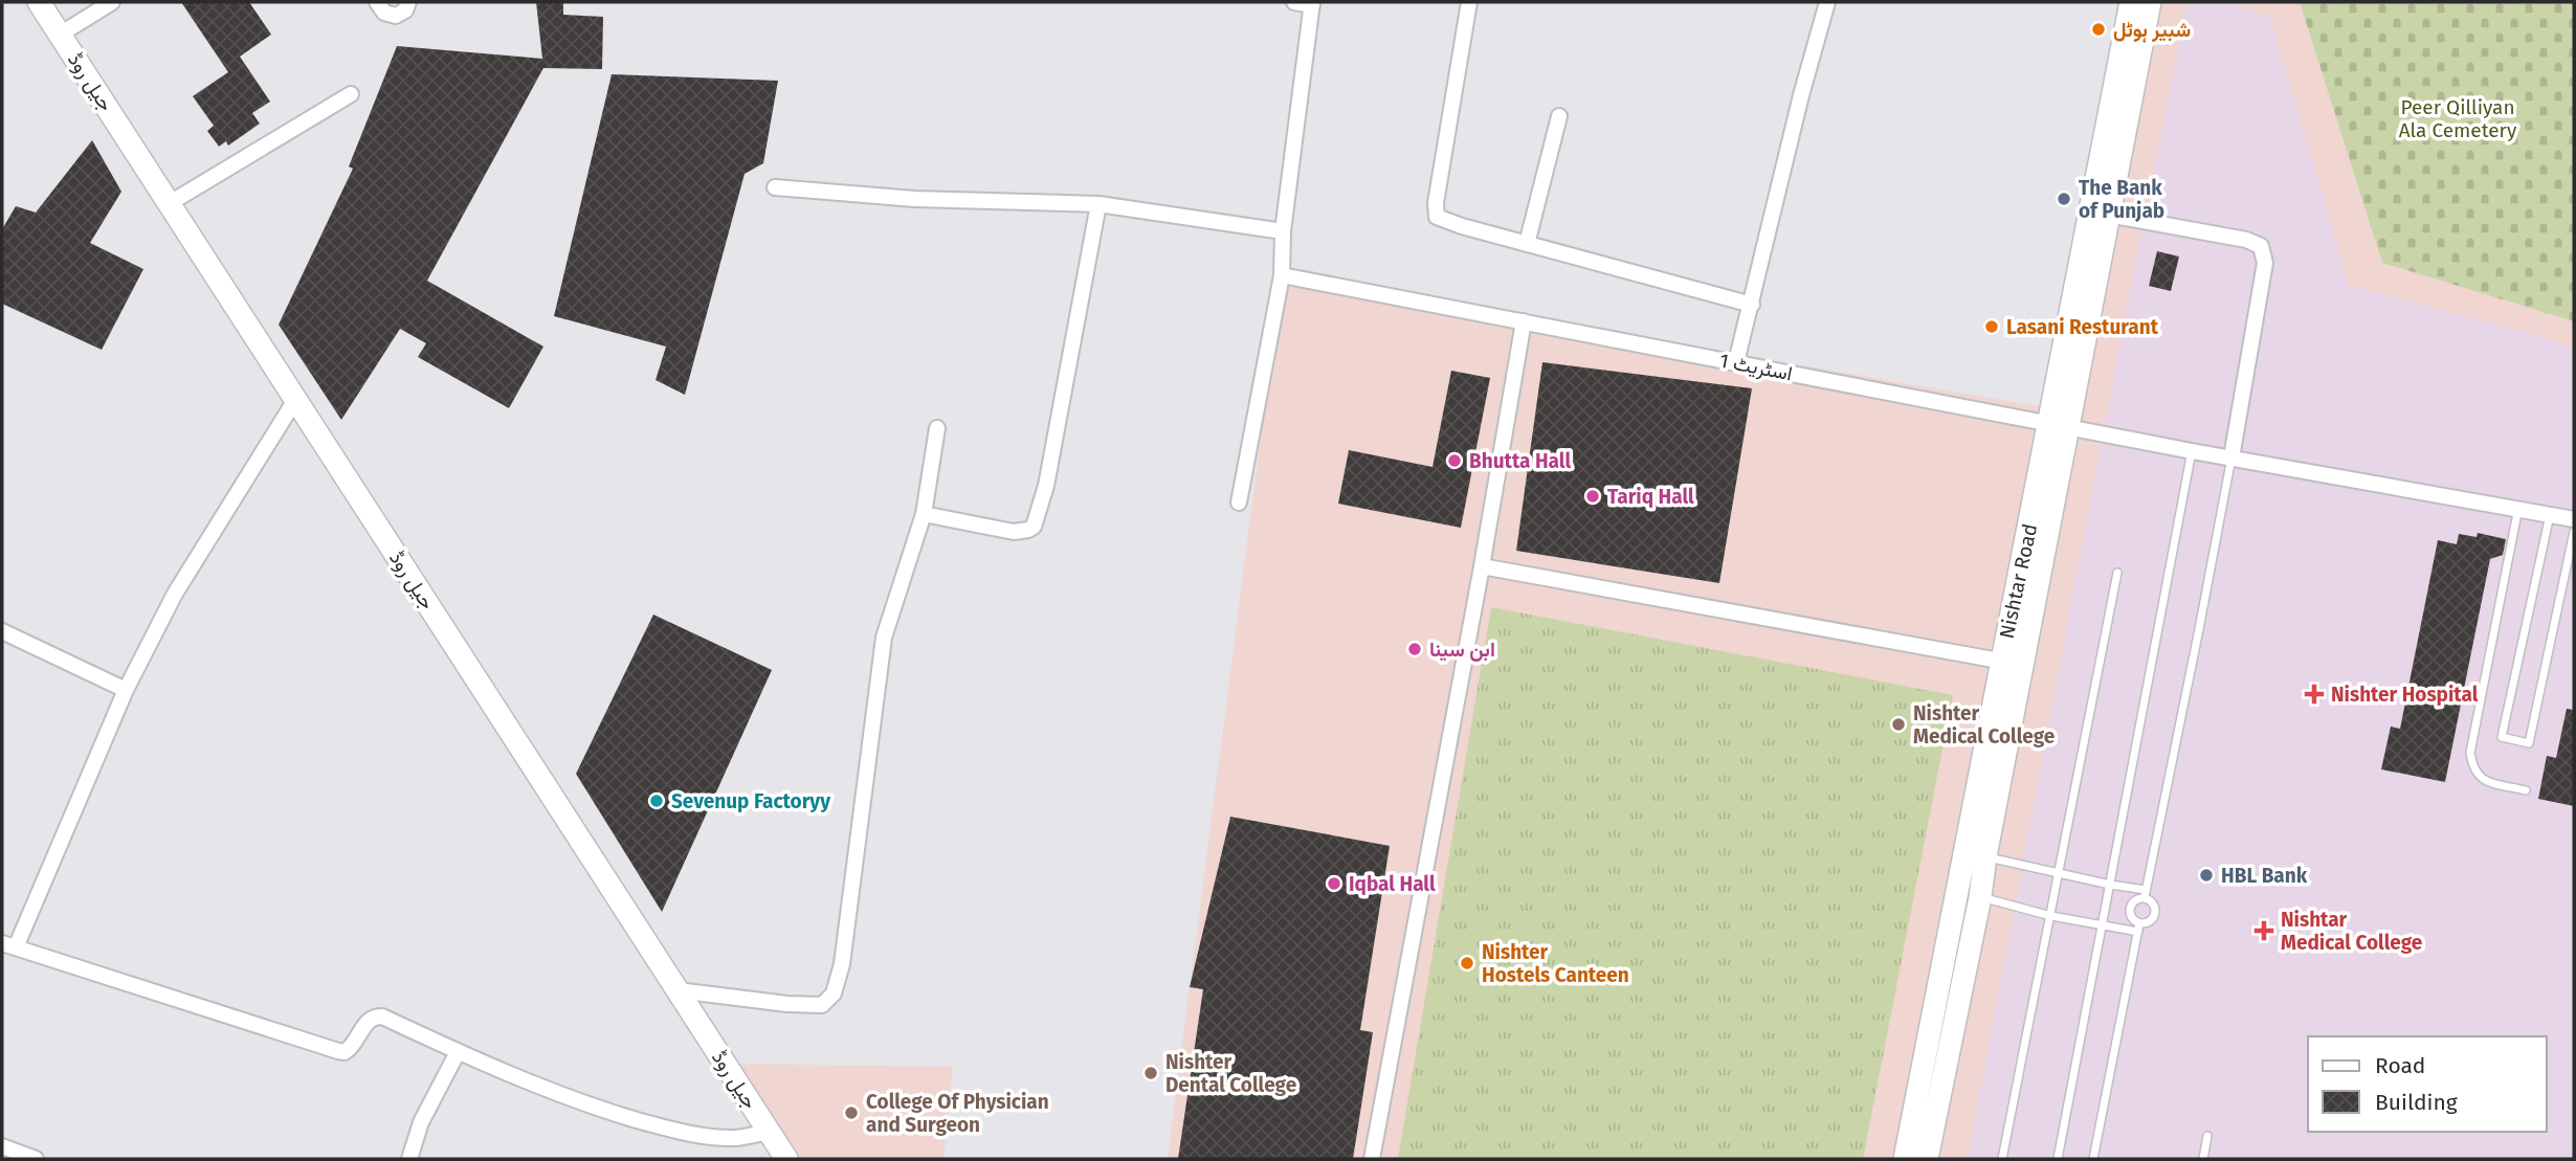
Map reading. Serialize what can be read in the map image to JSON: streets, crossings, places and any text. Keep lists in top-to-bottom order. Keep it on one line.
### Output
{"streets":{"main road":["جیل روڈ","Nishtar Road"],"street":["اسٹریٹ 1"]},"crossings":[["اسٹریٹ 1","Nishtar Road"]],"parks":["Peer Qilliyan Ala Cemetery"],"places":{"other":["شبیر ہوٹل","The Bank of Punjab","Lasani Resturant","Bhutta Hall","Tariq Hall","ابن سینا","Nishter Medical College","Sevenup Factoryy","HBL Bank","Iqbal Hall","Nishter Hostels Canteen","Nishter Dental College","College Of Physician and Surgeon"],"health":["Nishter Hospital","Nishtar Medical College"]},"legend":["Road","Building"]}
